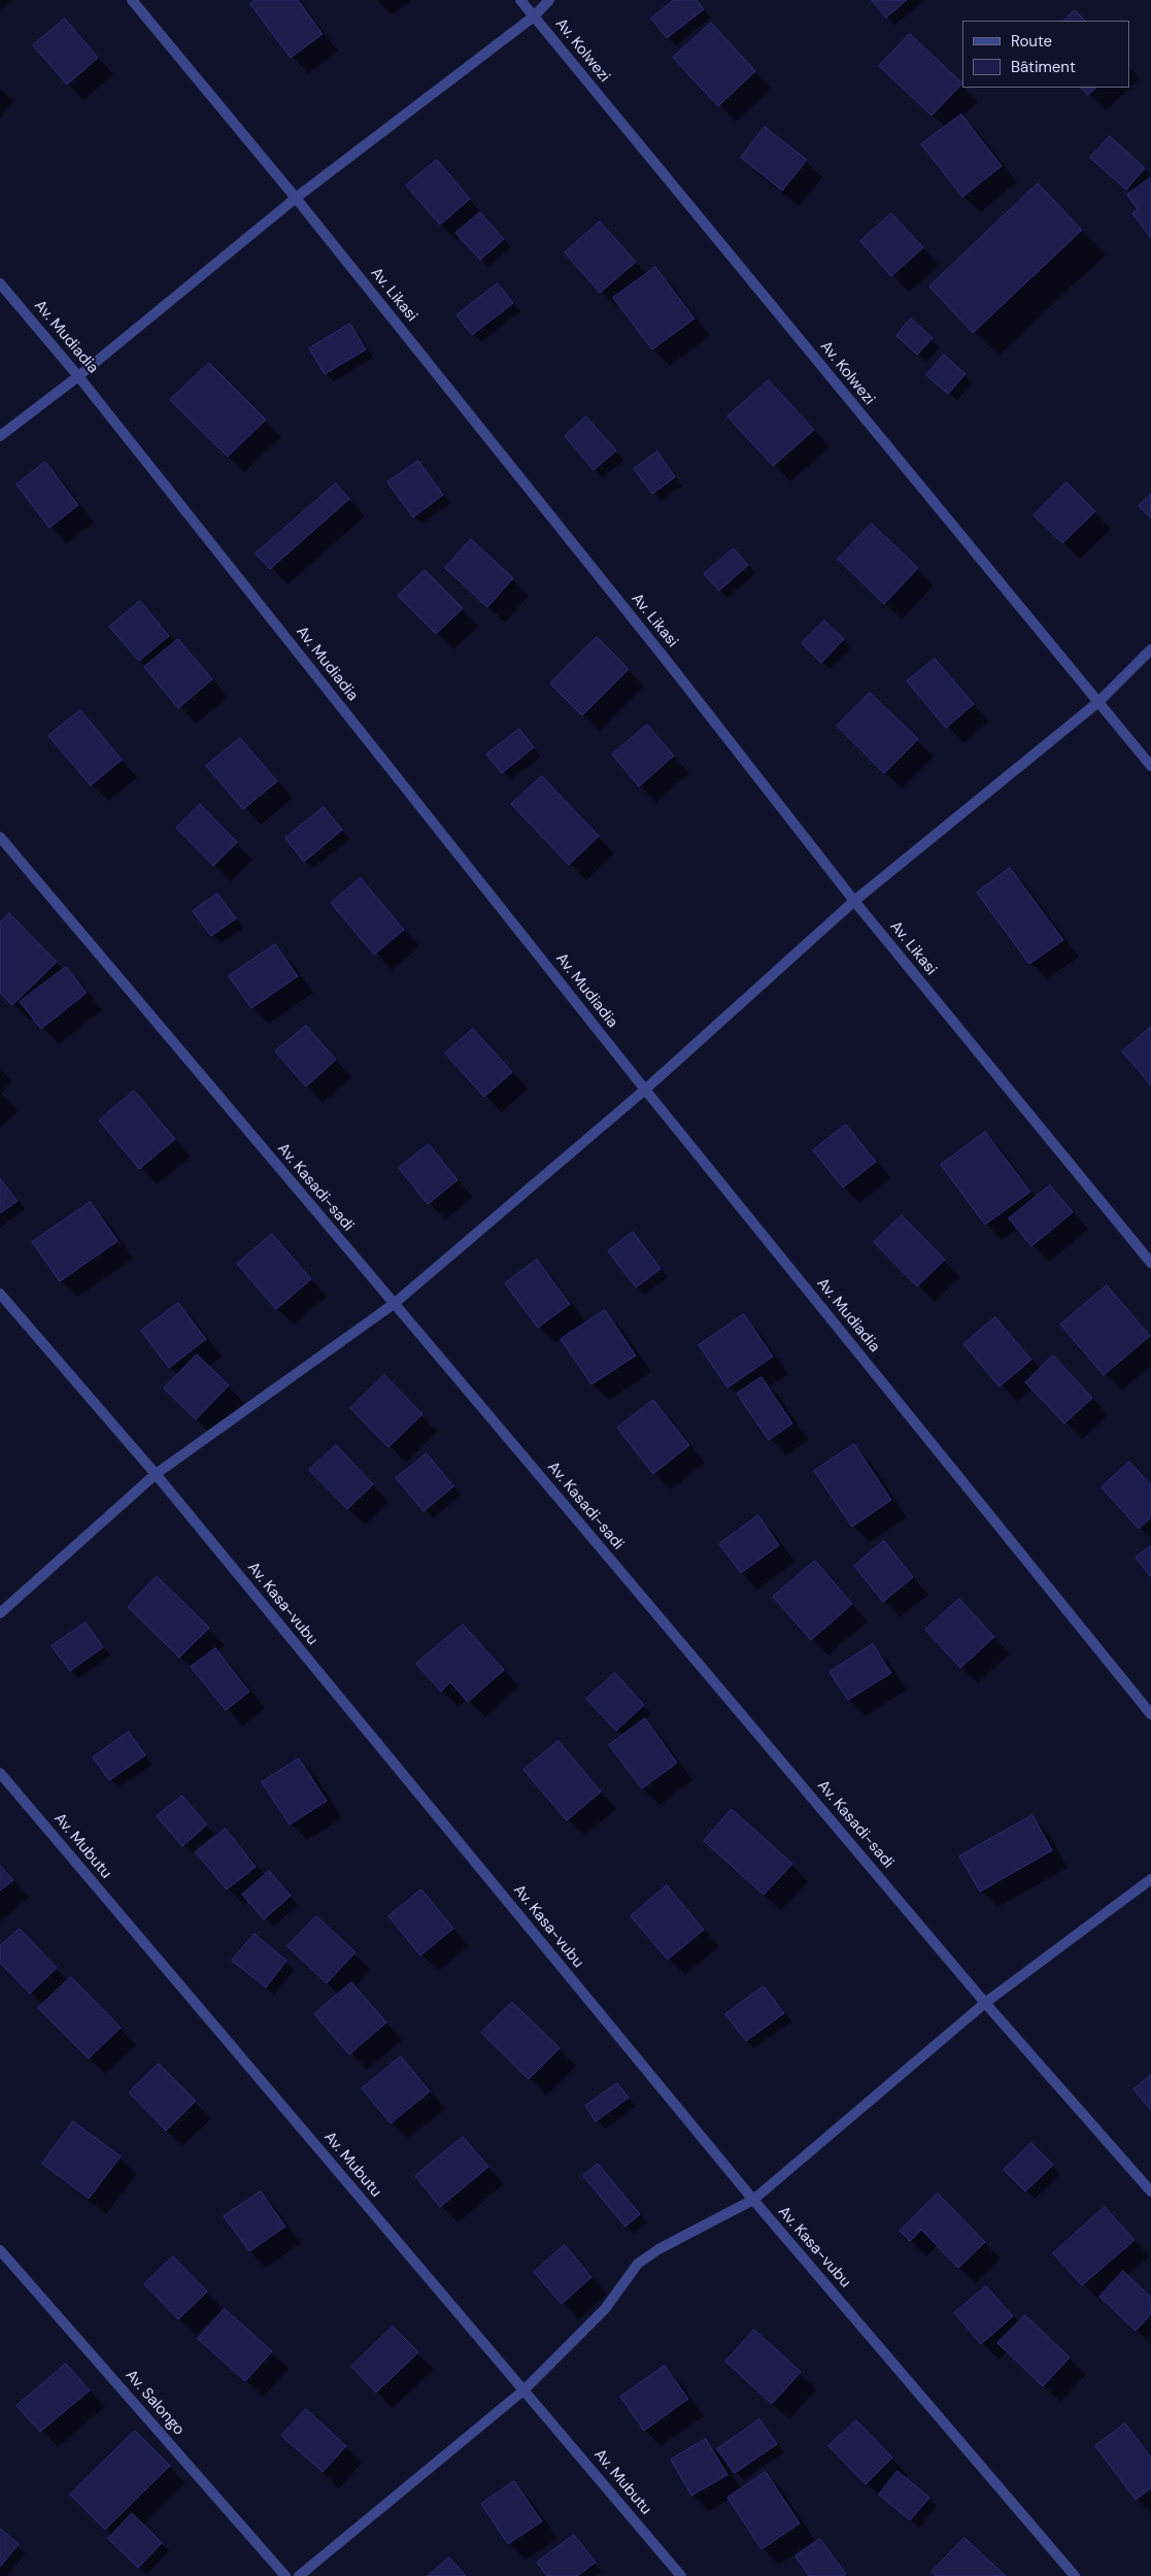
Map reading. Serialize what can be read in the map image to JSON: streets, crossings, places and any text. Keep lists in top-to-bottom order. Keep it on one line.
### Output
{"streets":{"street":["Av. Kolwezi","Av. Likasi","Av. Mudiadia","Av. Kasadi-sadi","Av. Kasa-vubu","Av. Mubutu","Av. Salongo"]},"legend":["Route","Bâtiment"]}
